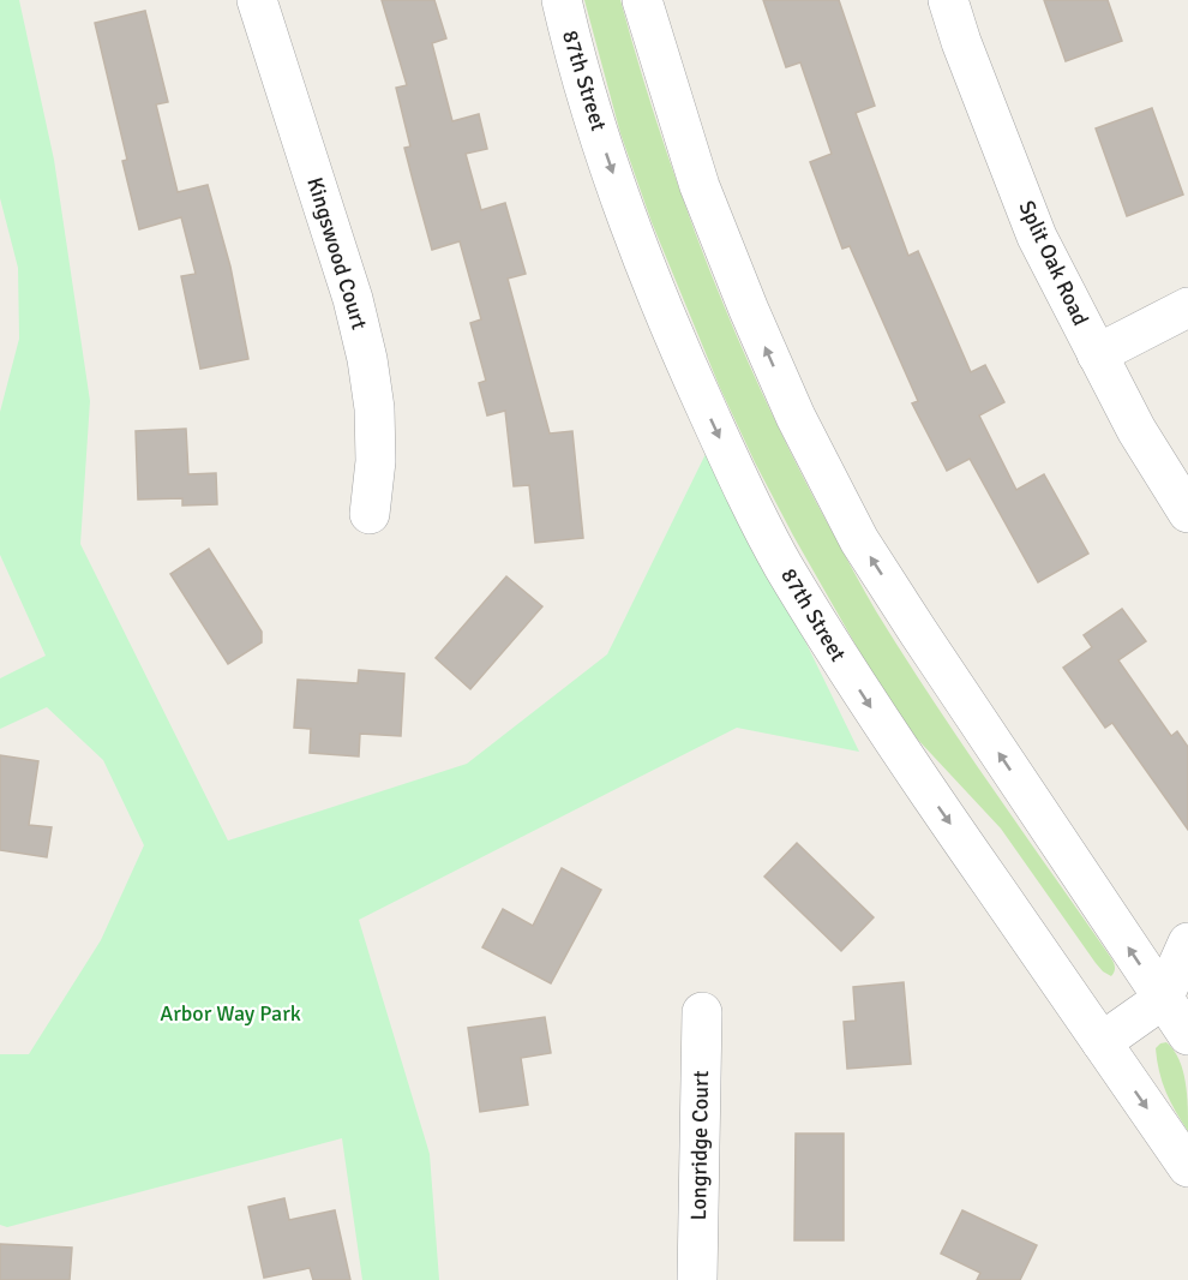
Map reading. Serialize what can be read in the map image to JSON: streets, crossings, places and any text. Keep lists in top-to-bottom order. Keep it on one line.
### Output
{"streets":{"street":["87th Street","Kingswood Court","Split Oak Road","Longridge Court"]},"parks":["Arbor Way Park"]}
